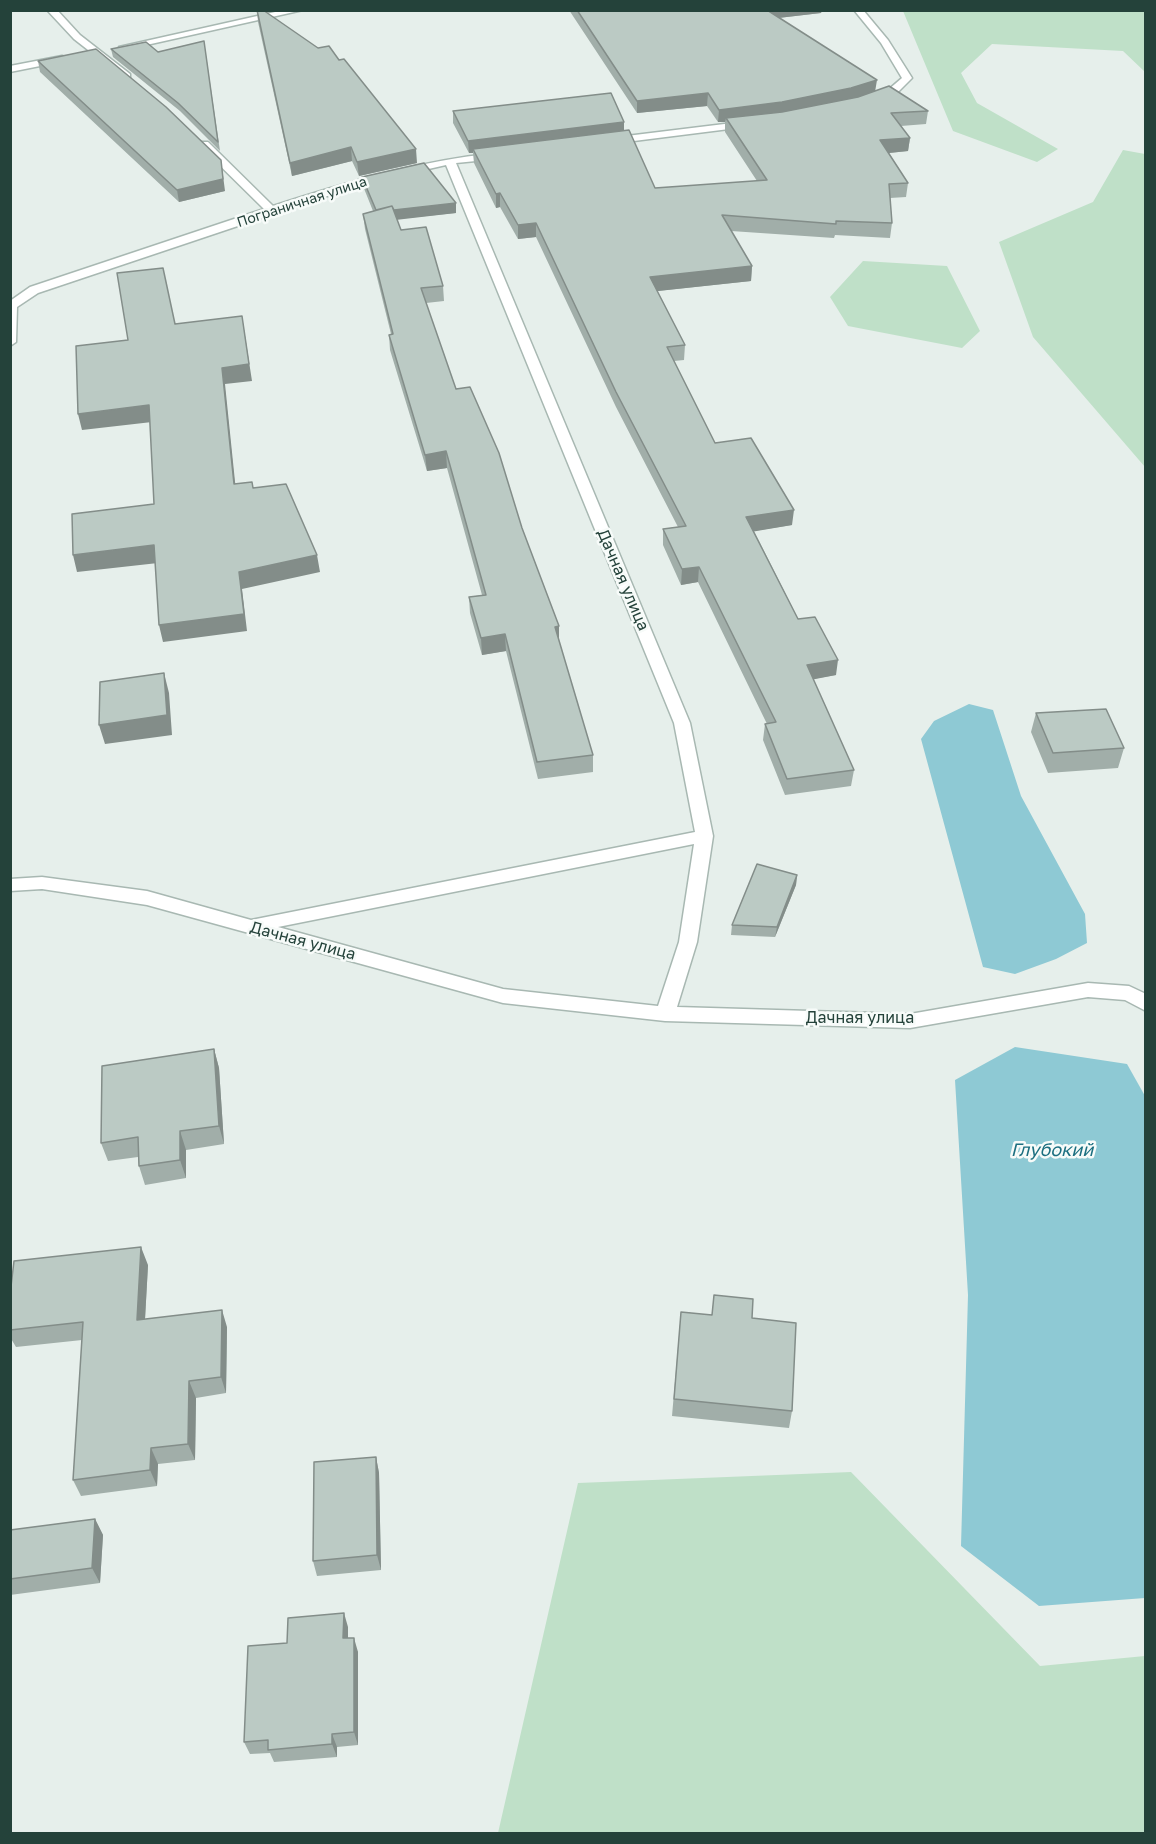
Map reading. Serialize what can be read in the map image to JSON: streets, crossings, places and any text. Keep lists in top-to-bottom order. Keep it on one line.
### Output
{"streets":{"street":["Пограничная улица","Дачная улица"]},"crossings":[["Пограничная улица","Дачная улица"]],"water":["Глубокий"]}
